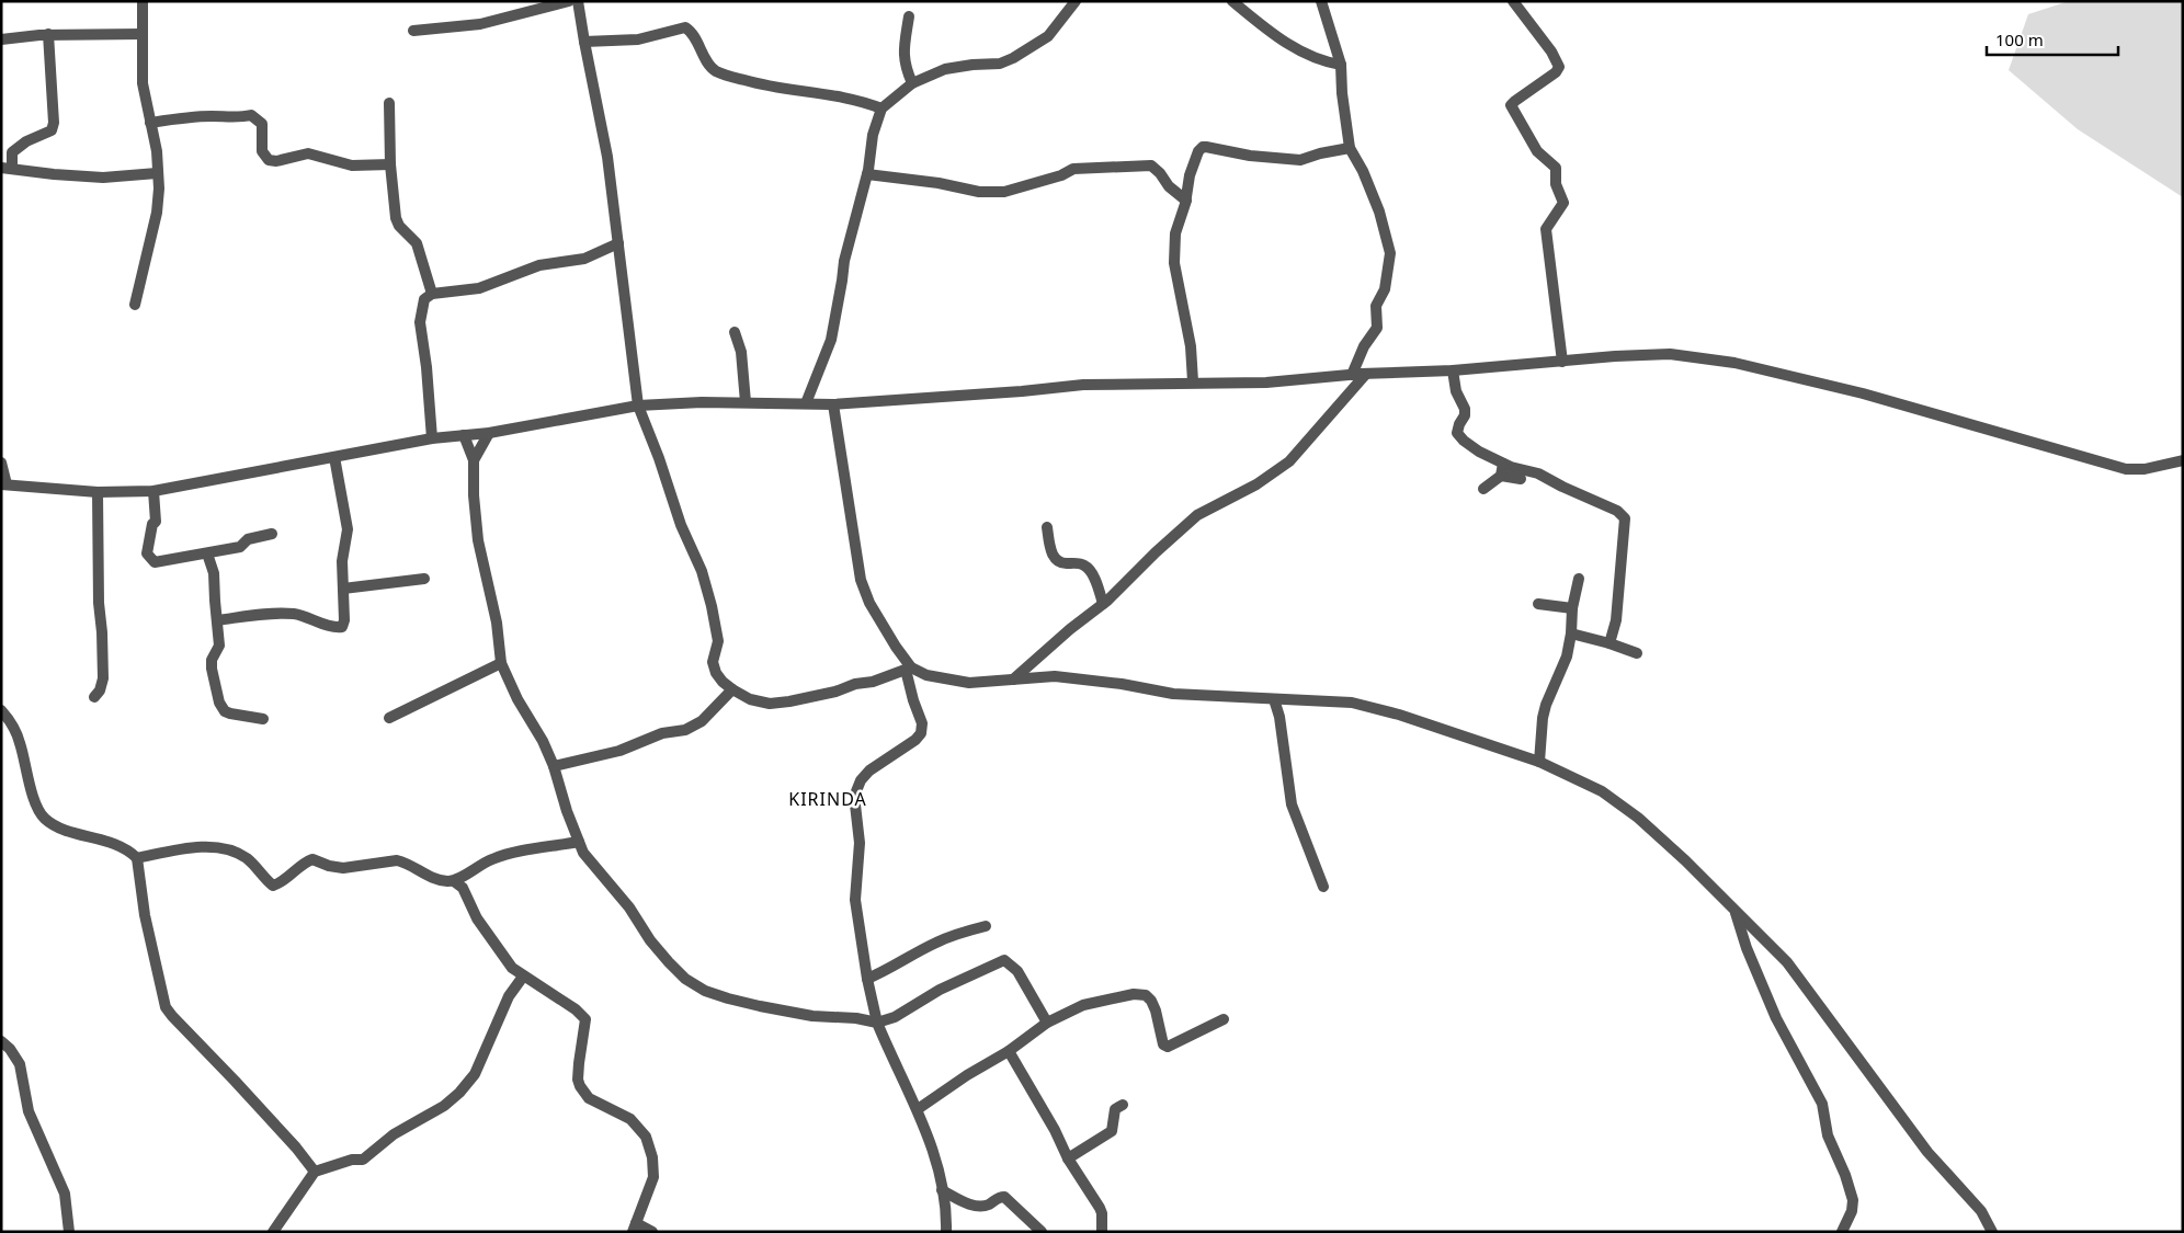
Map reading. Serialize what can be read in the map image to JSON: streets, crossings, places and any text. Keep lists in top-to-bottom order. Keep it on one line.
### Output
{"districts":["KIRINDA"],"scale_bar":"100 m"}
